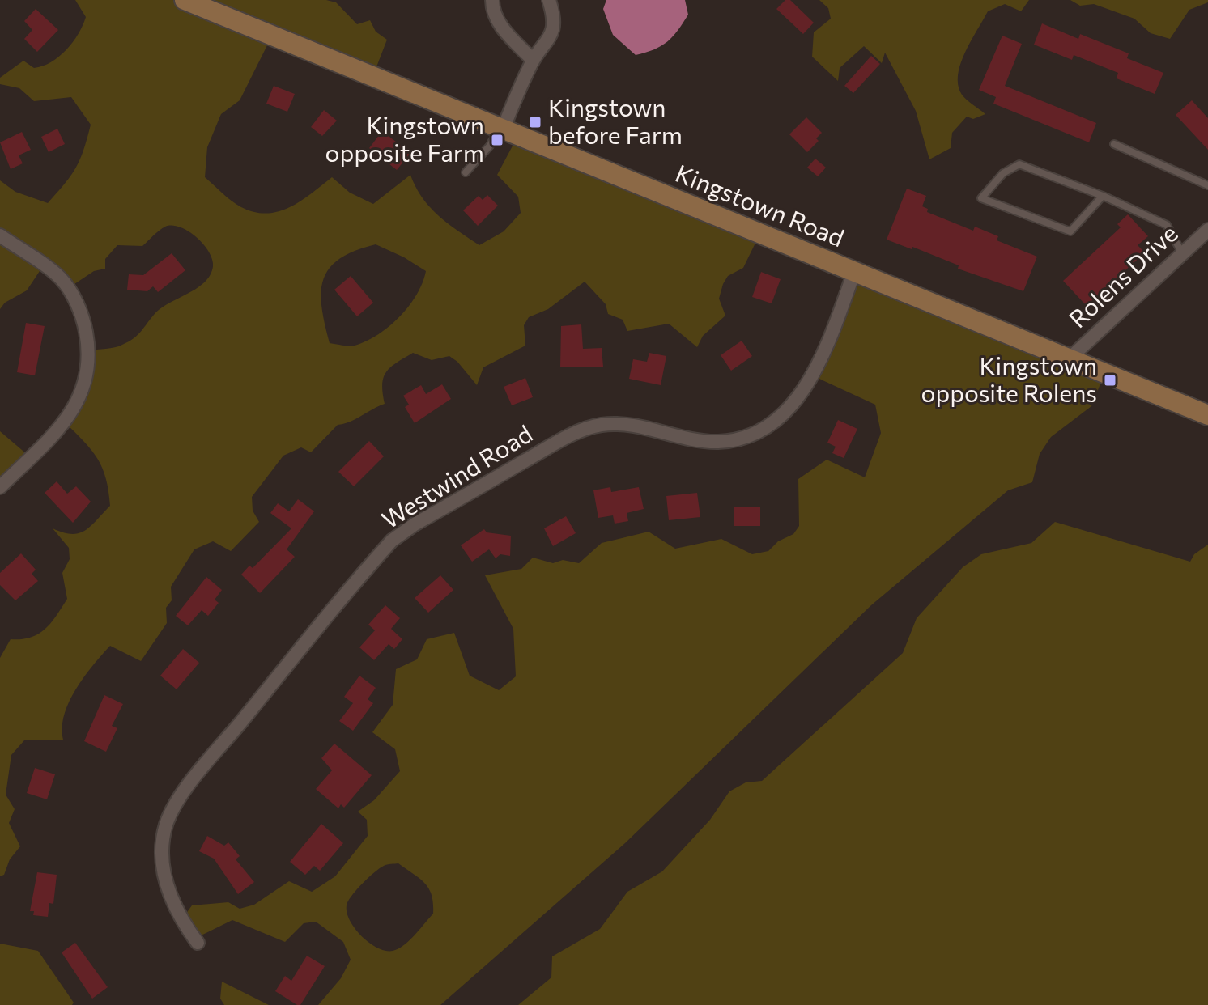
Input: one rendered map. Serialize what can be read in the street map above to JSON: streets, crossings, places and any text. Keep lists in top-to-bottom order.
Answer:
{
  "streets": {
    "main road": ["Kingstown Road"],
    "street": ["Rolens Drive", "Westwind Road"]
  },
  "crossings": [
    ["Kingstown Road", "Rolens Drive"],
    ["Kingstown Road", "Westwind Road"]
  ],
  "places": {
    "transit": ["Kingstown before Farm", "Kingstown opposite Farm", "Kingstown opposite Rolens"]
  }
}
